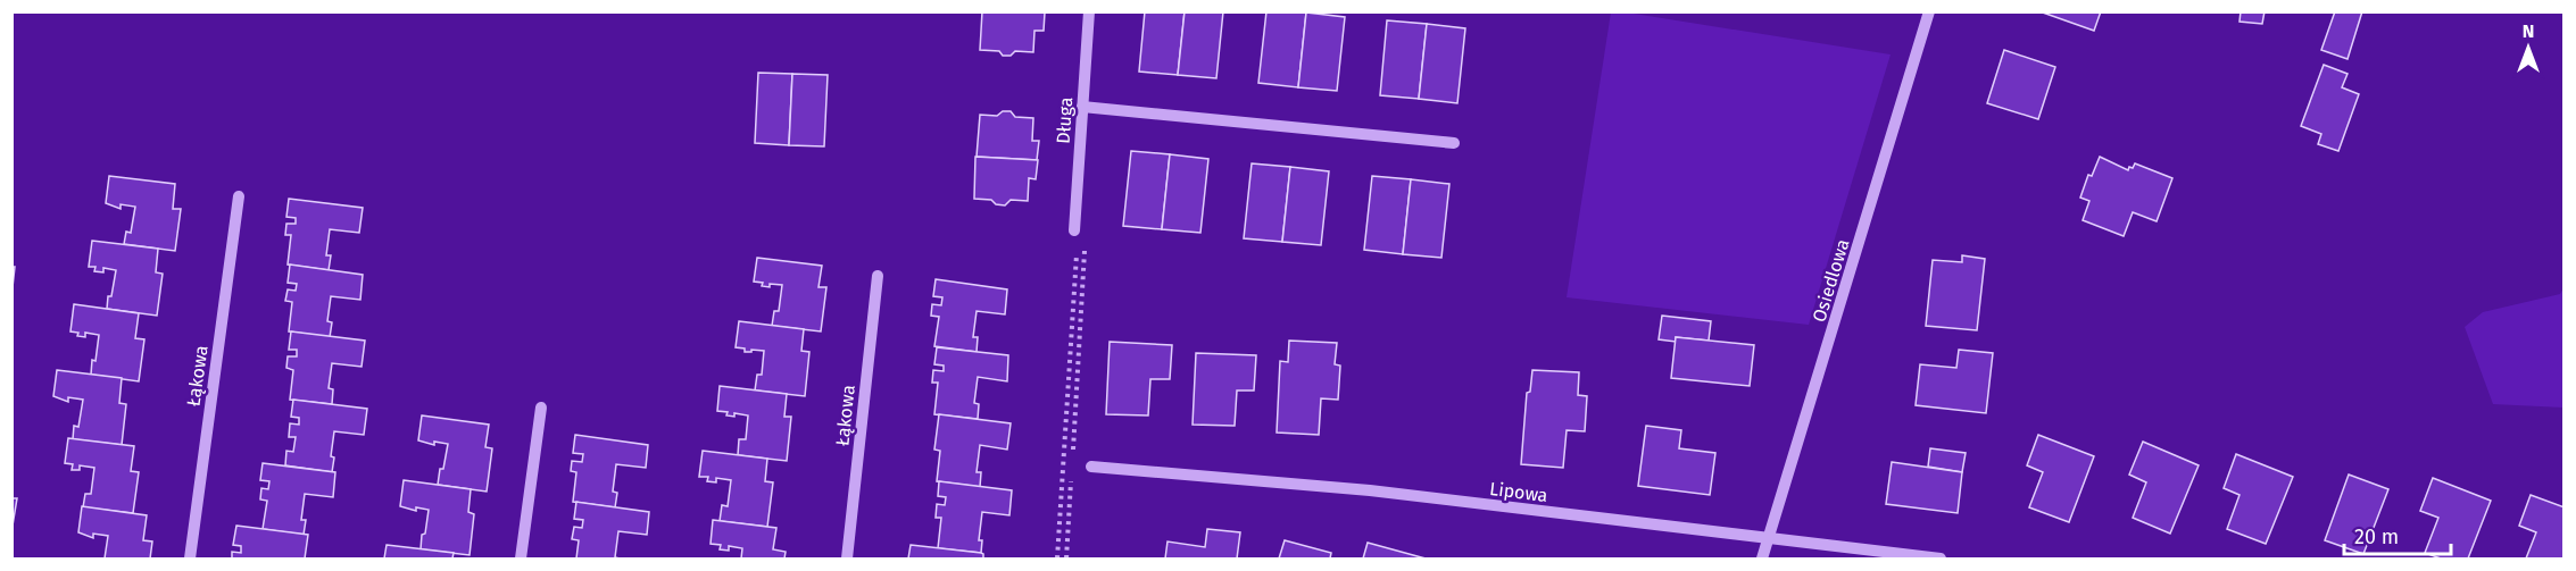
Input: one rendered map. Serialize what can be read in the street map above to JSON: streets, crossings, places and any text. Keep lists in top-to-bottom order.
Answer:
{
  "streets": {
    "street": [
      "Długa",
      "Osiedlowa",
      "Łąkowa",
      "Lipowa"
    ]
  },
  "crossings": [
    ["Osiedlowa", "Lipowa"]
  ],
  "scale_bar": "20 m",
  "north": "top"
}
